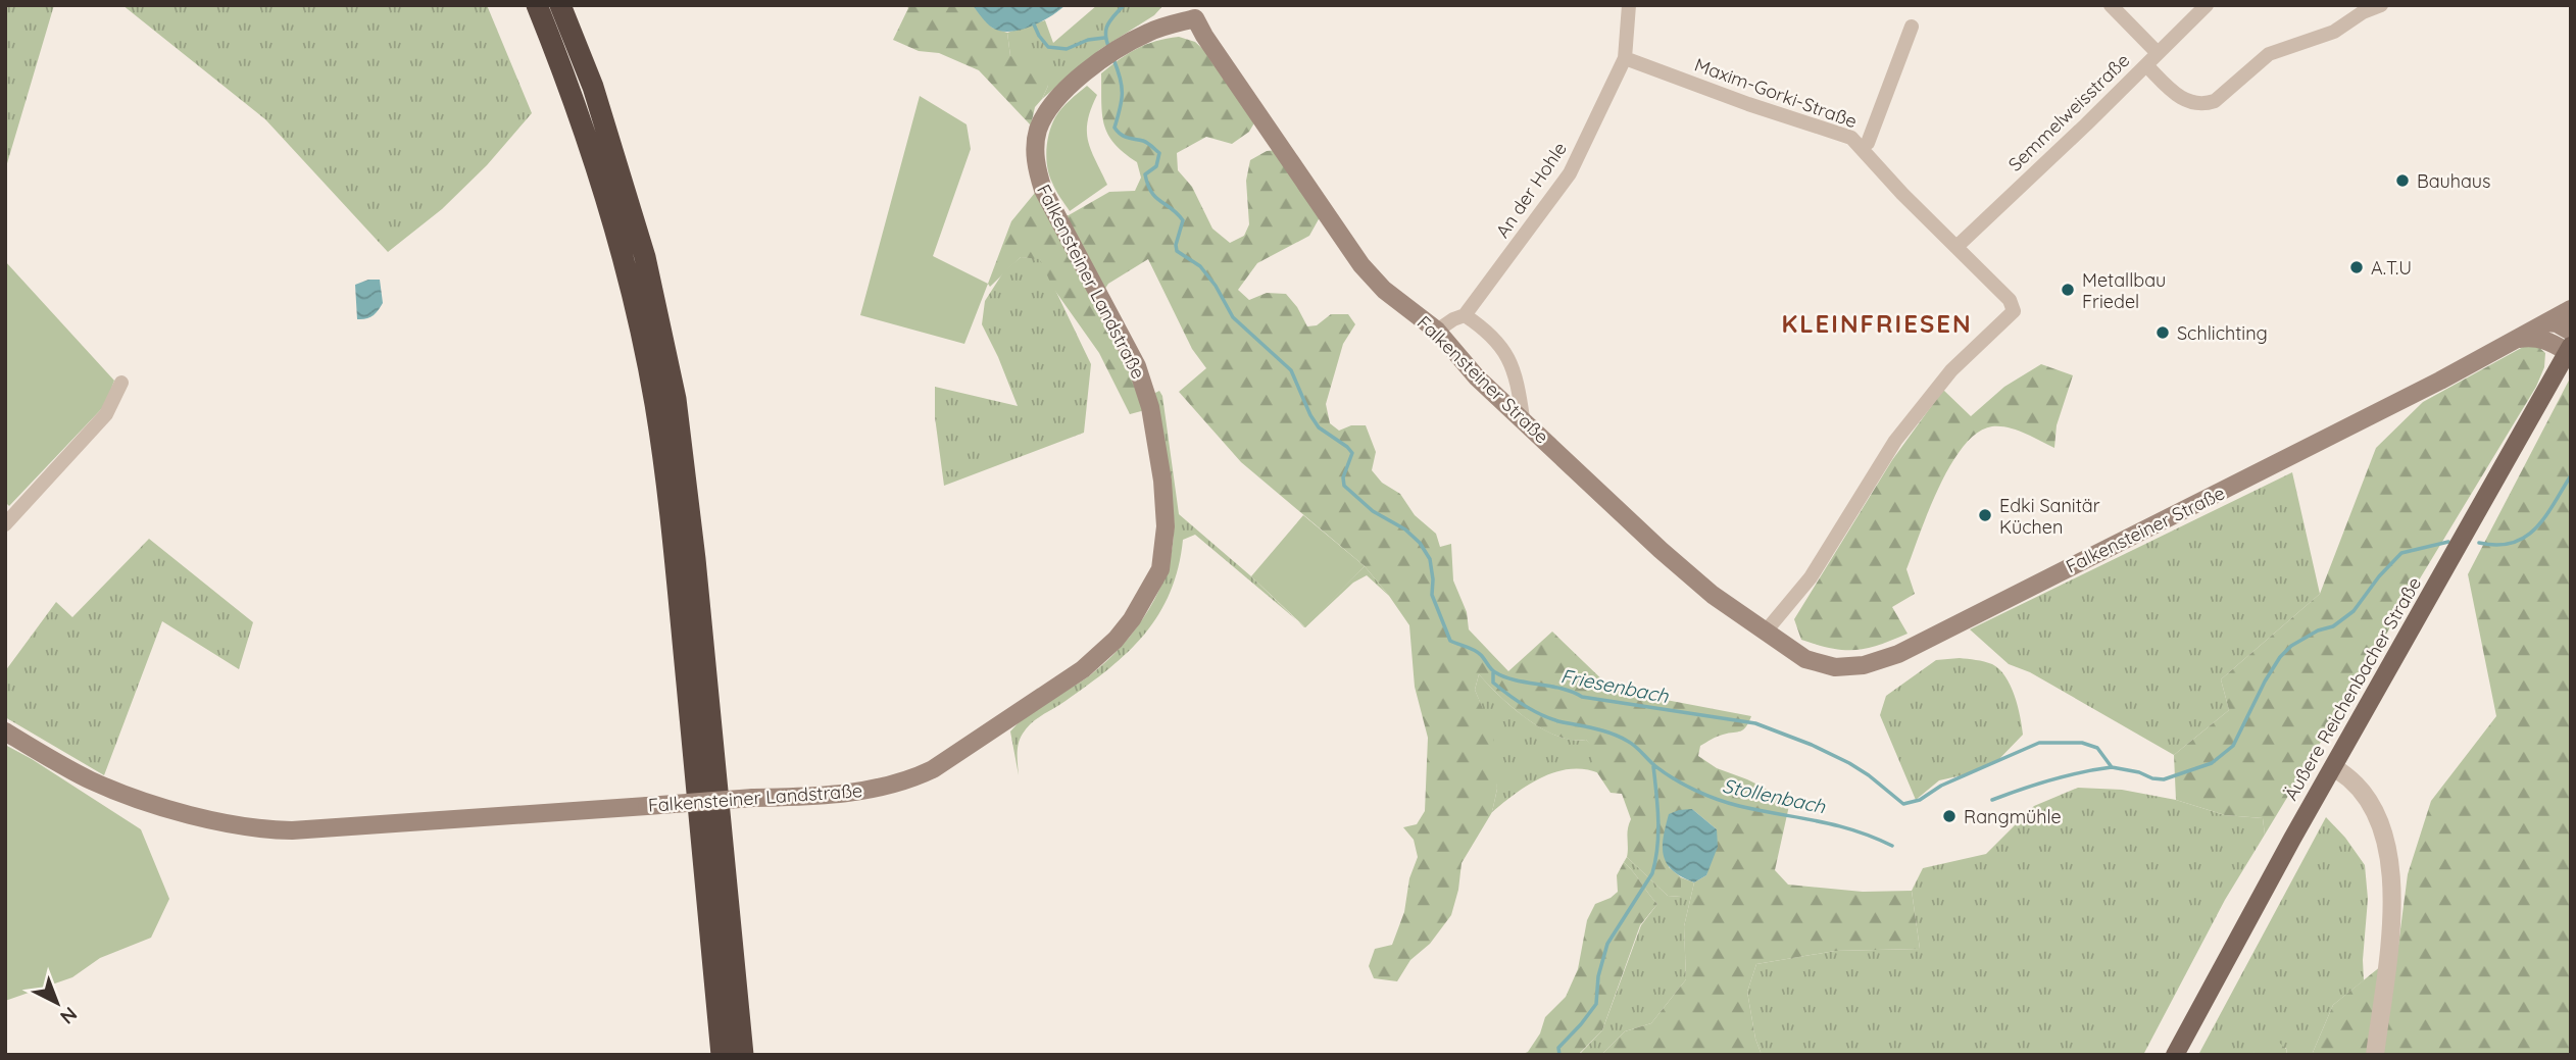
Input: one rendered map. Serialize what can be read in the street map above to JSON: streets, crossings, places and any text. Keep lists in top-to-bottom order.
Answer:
{
  "streets": {
    "main road": ["Falkensteiner Landstraße", "Falkensteiner Straße", "Äußere Reichenbacher Straße"],
    "street": ["Maxim-Gorki-Straße", "Semmelweisstraße", "An der Hohle"]
  },
  "crossings": [
    ["Maxim-Gorki-Straße", "Semmelweisstraße"],
    ["Maxim-Gorki-Straße", "An der Hohle"],
    ["Maxim-Gorki-Straße", "Falkensteiner Straße"],
    ["An der Hohle", "Falkensteiner Straße"],
    ["Falkensteiner Landstraße", "Falkensteiner Straße"]
  ],
  "districts": ["KLEINFRIESEN"],
  "water": ["Friesenbach", "Stollenbach"],
  "places": [
    "Bauhaus",
    "A.T.U",
    "Metallbau Friedel",
    "Schlichting",
    "Edki Sanitär Küchen",
    "Rangmühle"
  ],
  "north": "bottom right"
}
